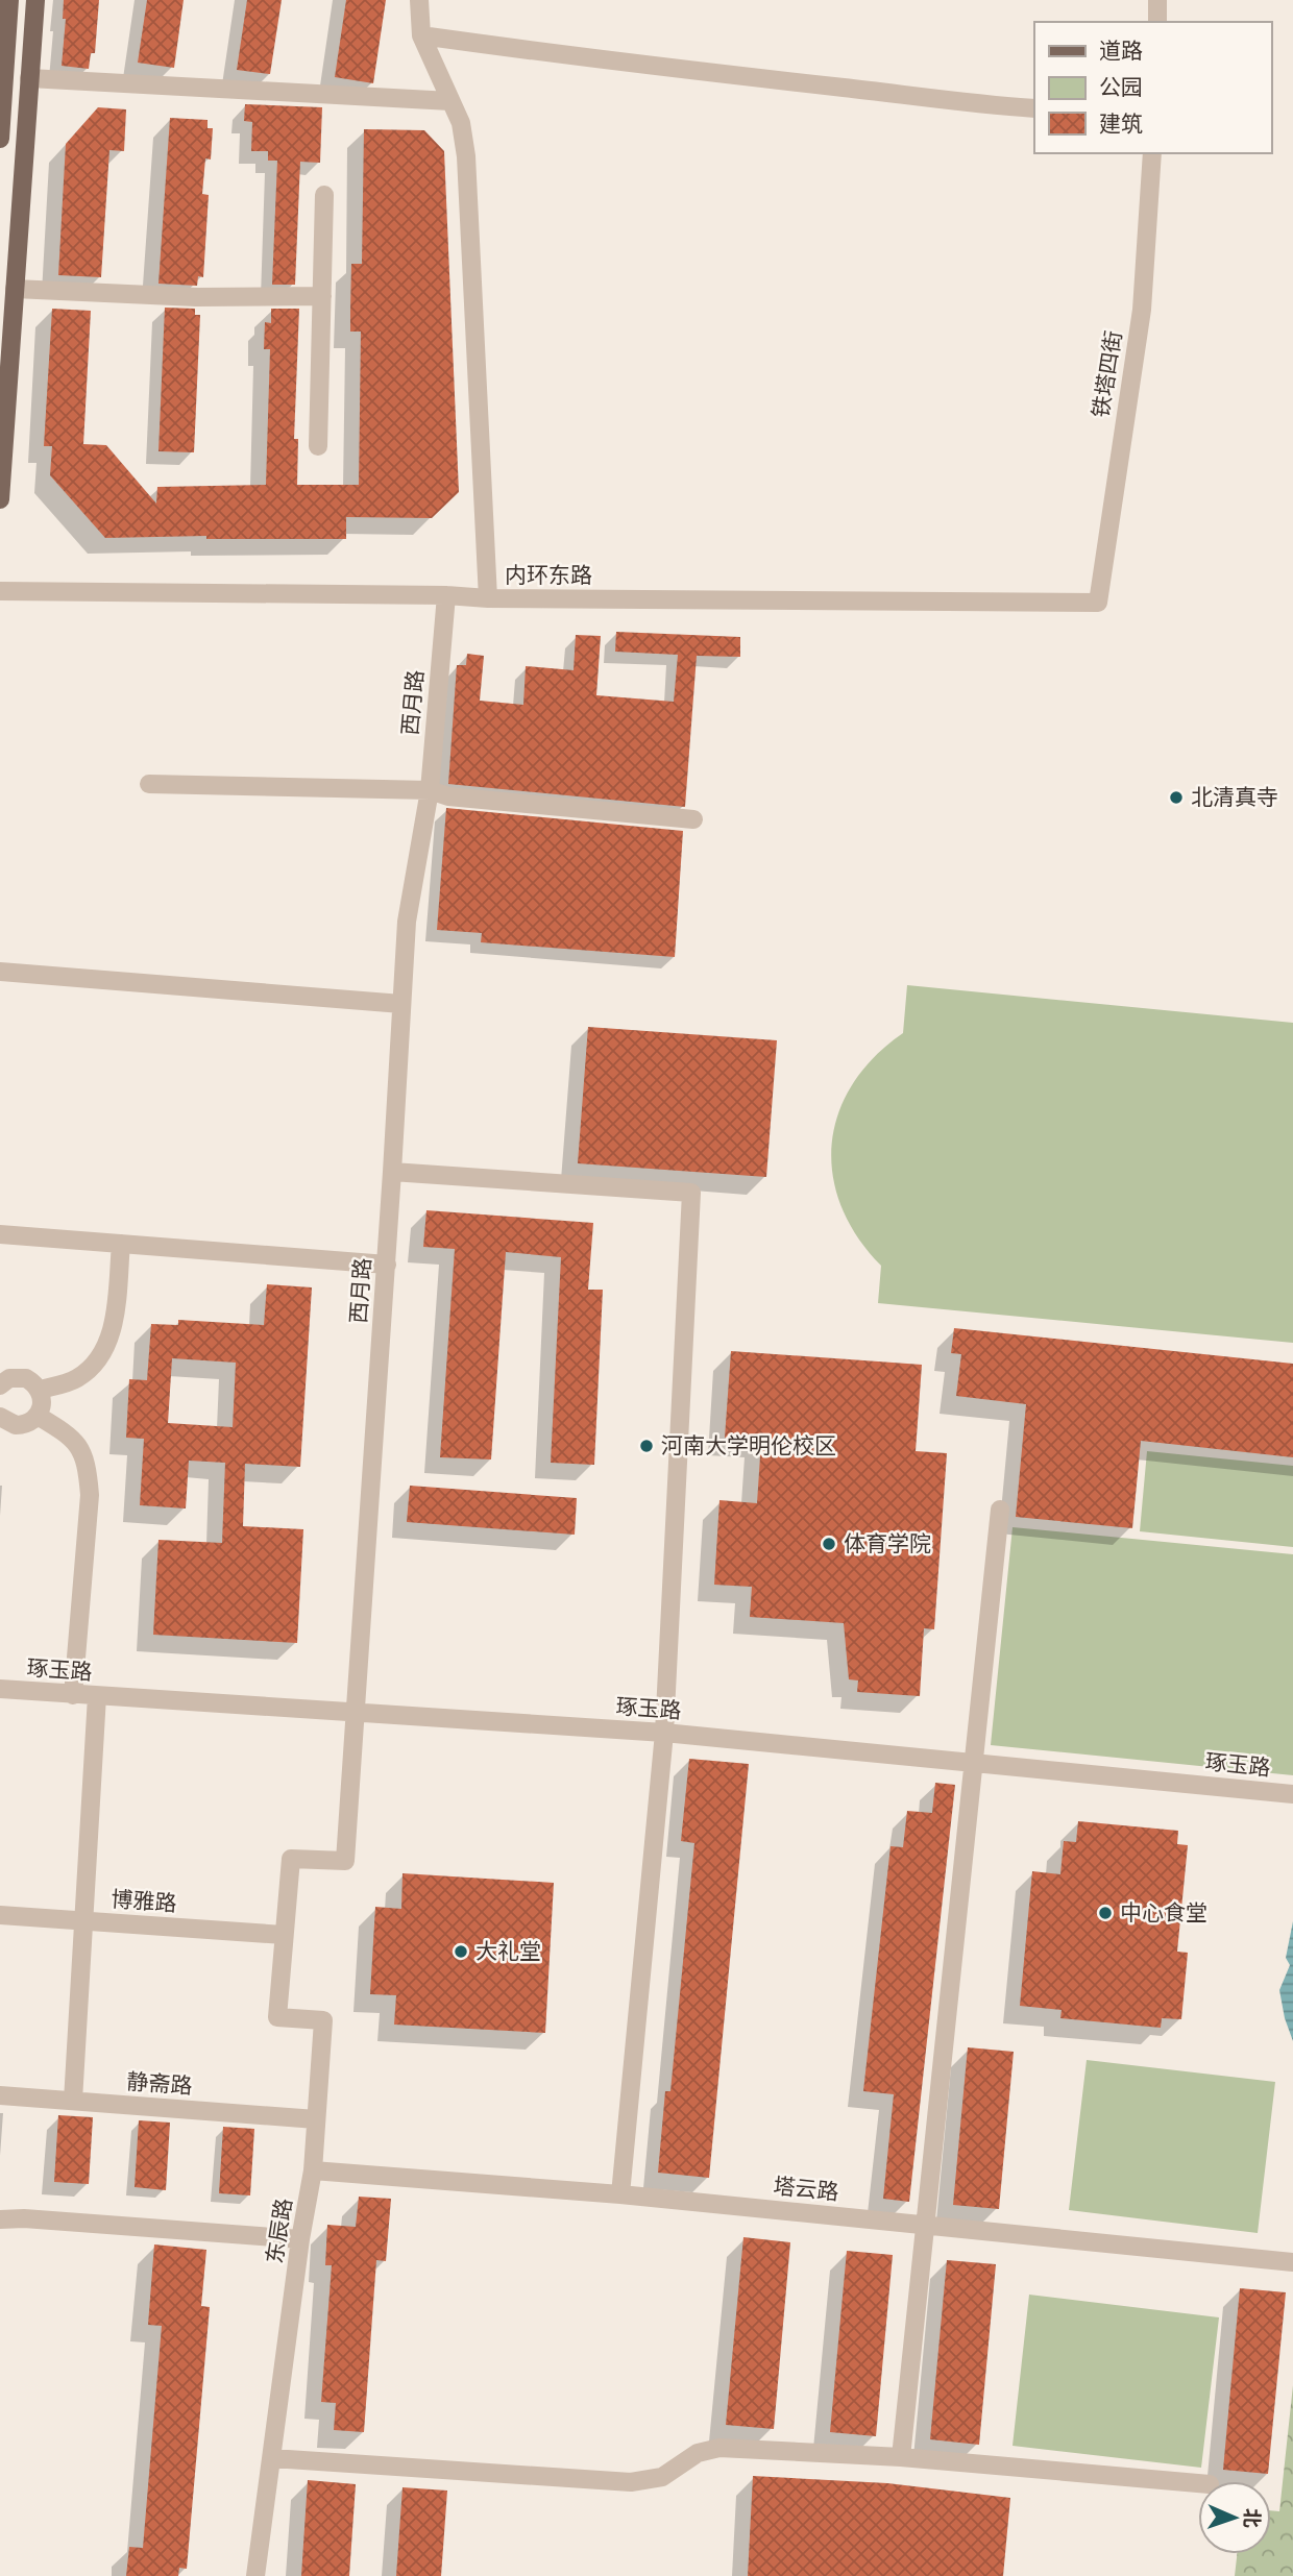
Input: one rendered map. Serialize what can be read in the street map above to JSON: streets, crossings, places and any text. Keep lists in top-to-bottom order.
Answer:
{
  "streets": {
    "street": [
      "铁塔四街",
      "内环东路",
      "西月路",
      "琢玉路",
      "博雅路",
      "静斋路",
      "塔云路",
      "东辰路"
    ]
  },
  "crossings": [
    ["铁塔四街", "内环东路"],
    ["内环东路", "西月路"],
    ["西月路", "琢玉路"],
    ["西月路", "博雅路"],
    ["西月路", "东辰路"],
    ["博雅路", "东辰路"],
    ["静斋路", "东辰路"],
    ["塔云路", "东辰路"]
  ],
  "places": [
    "北清真寺",
    "河南大学明伦校区",
    "体育学院",
    "中心食堂",
    "大礼堂"
  ],
  "legend": ["道路", "公园", "建筑"],
  "north": "right"
}
